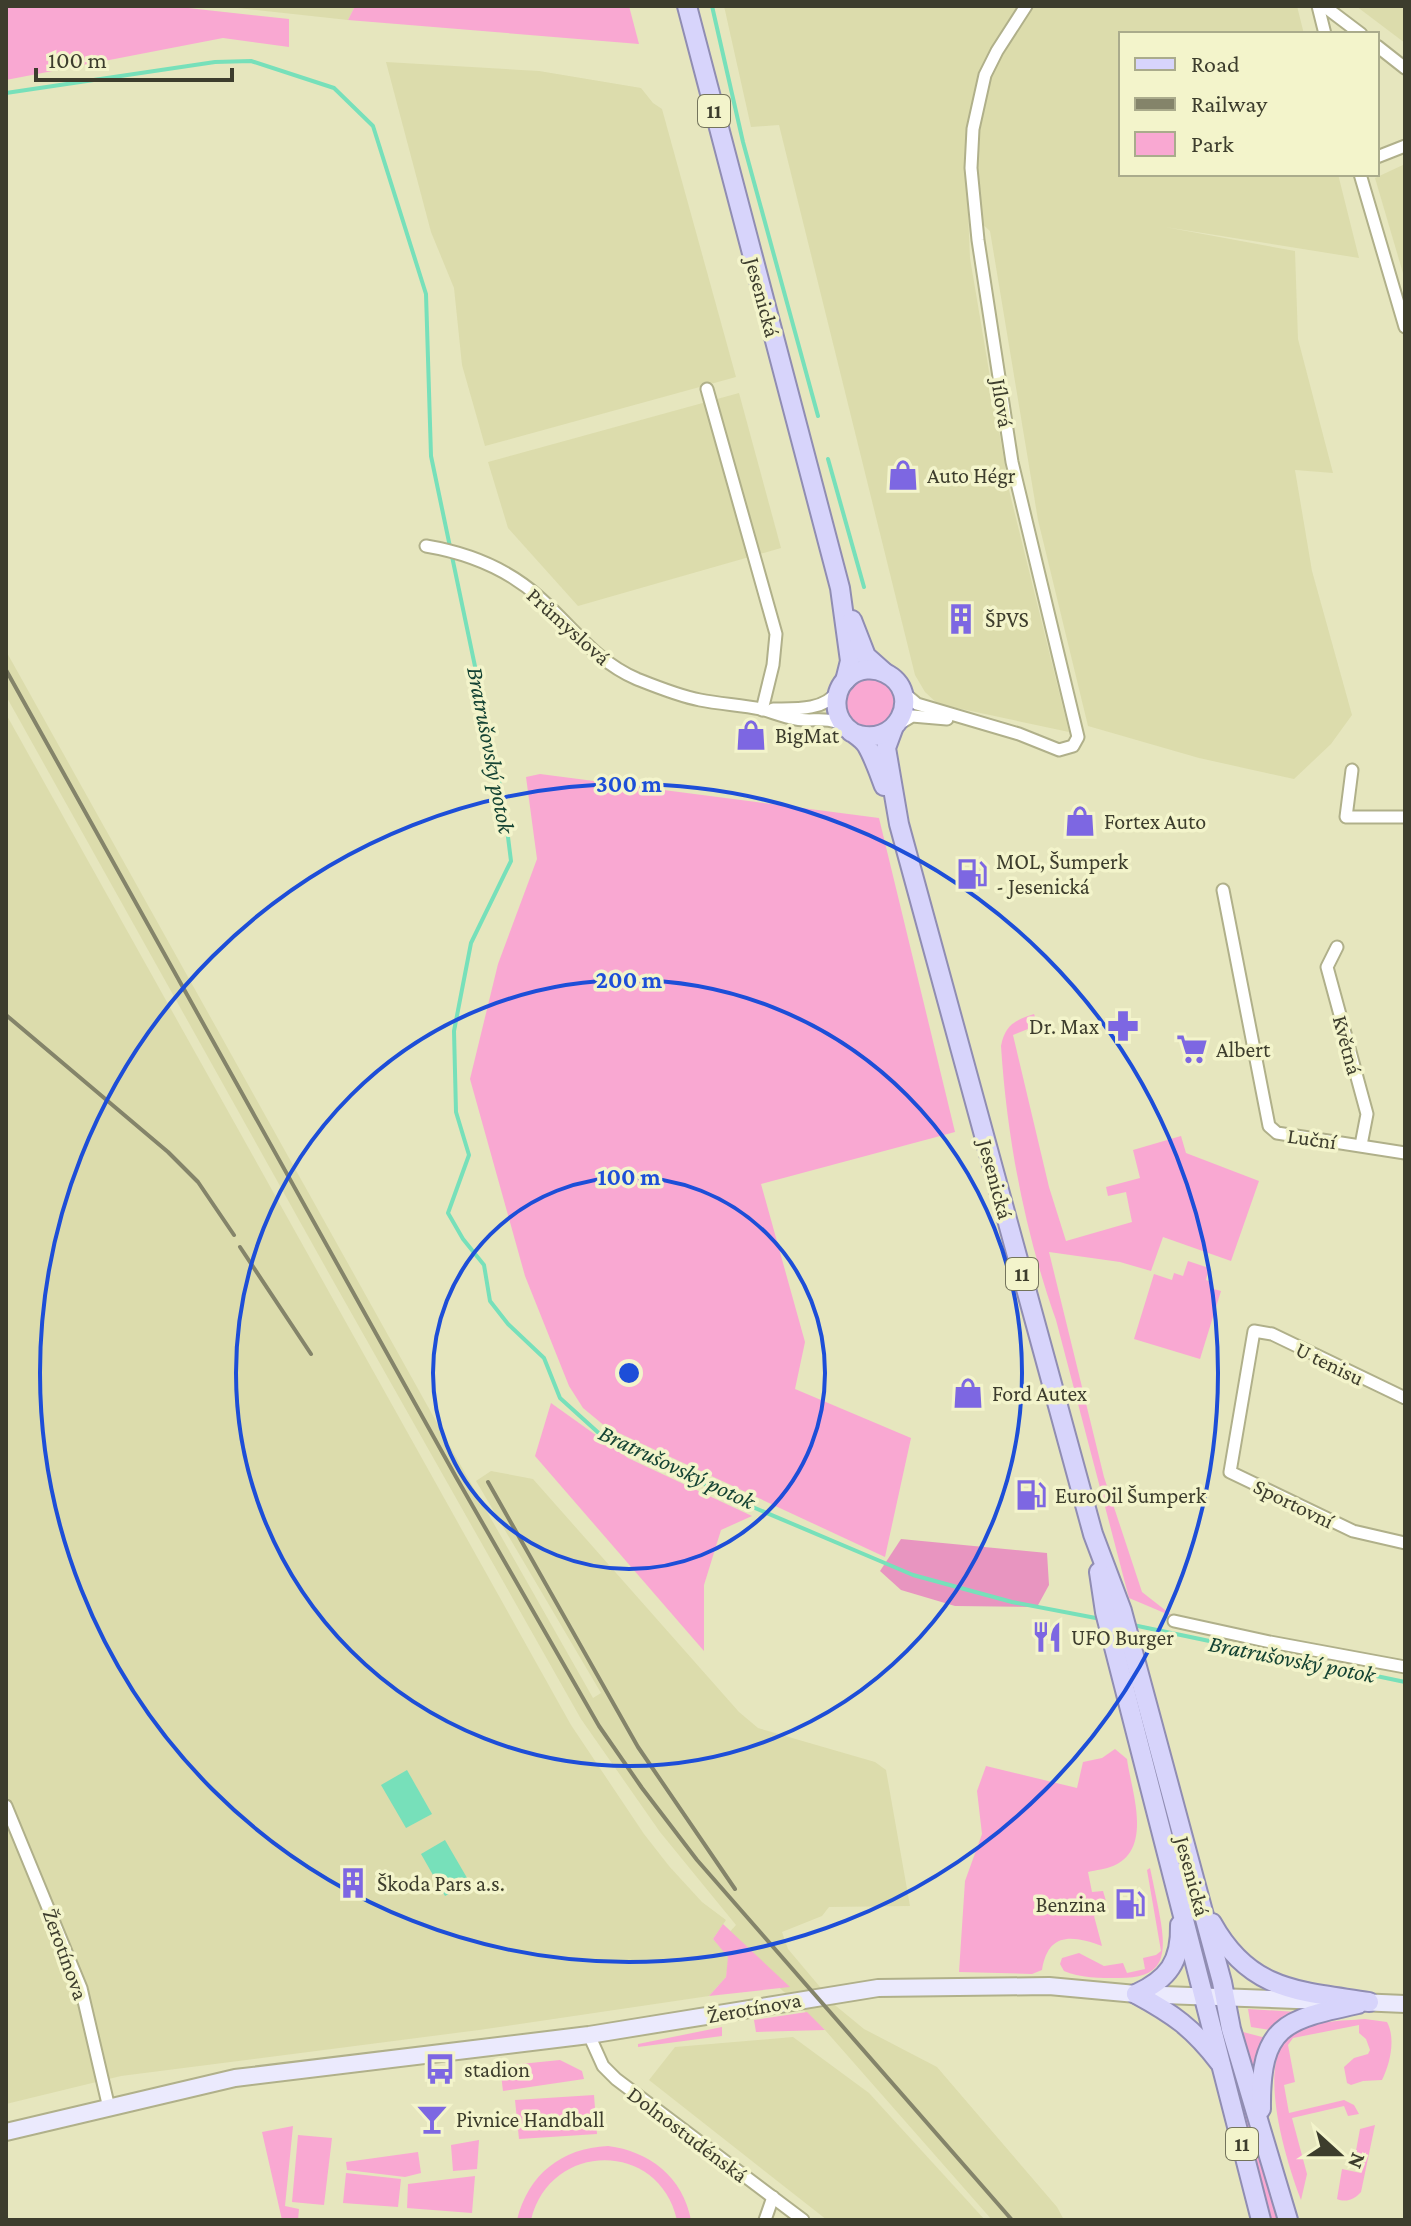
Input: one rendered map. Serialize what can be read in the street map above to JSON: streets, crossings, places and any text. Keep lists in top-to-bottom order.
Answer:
{
  "streets": {
    "main road": ["11", "Jesenická"],
    "street": [
      "Jílová",
      "Průmyslová",
      "Květná",
      "Luční",
      "U tenisu",
      "Sportovní",
      "Žerotínova",
      "Dolnostudénská"
    ]
  },
  "crossings": [
    ["Jesenická", "Jílová"],
    ["Jesenická", "Průmyslová"],
    ["Jesenická", "Žerotínova"],
    ["Jílová", "Průmyslová"],
    ["Květná", "Luční"],
    ["U tenisu", "Sportovní"],
    ["Žerotínova", "Dolnostudénská"]
  ],
  "water": ["Bratrušovský potok"],
  "places": {
    "shop": [
      "Auto Hégr",
      "BigMat",
      "Fortex Auto",
      "Ford Autex"
    ],
    "building": ["ŠPVS", "Škoda Pars a.s."],
    "fuel station": ["MOL, Šumperk - Jesenická", "EuroOil Šumperk", "Benzina"],
    "pharmacy": ["Dr. Max"],
    "supermarket": ["Albert"],
    "restaurant": ["UFO Burger"],
    "bus stop": ["stadion"],
    "bar": ["Pivnice Handball"]
  },
  "legend": ["Road", "Railway", "Park"],
  "scale_bar": "100 m",
  "north": "right",
  "rings": ["300 m", "200 m", "100 m"]
}
